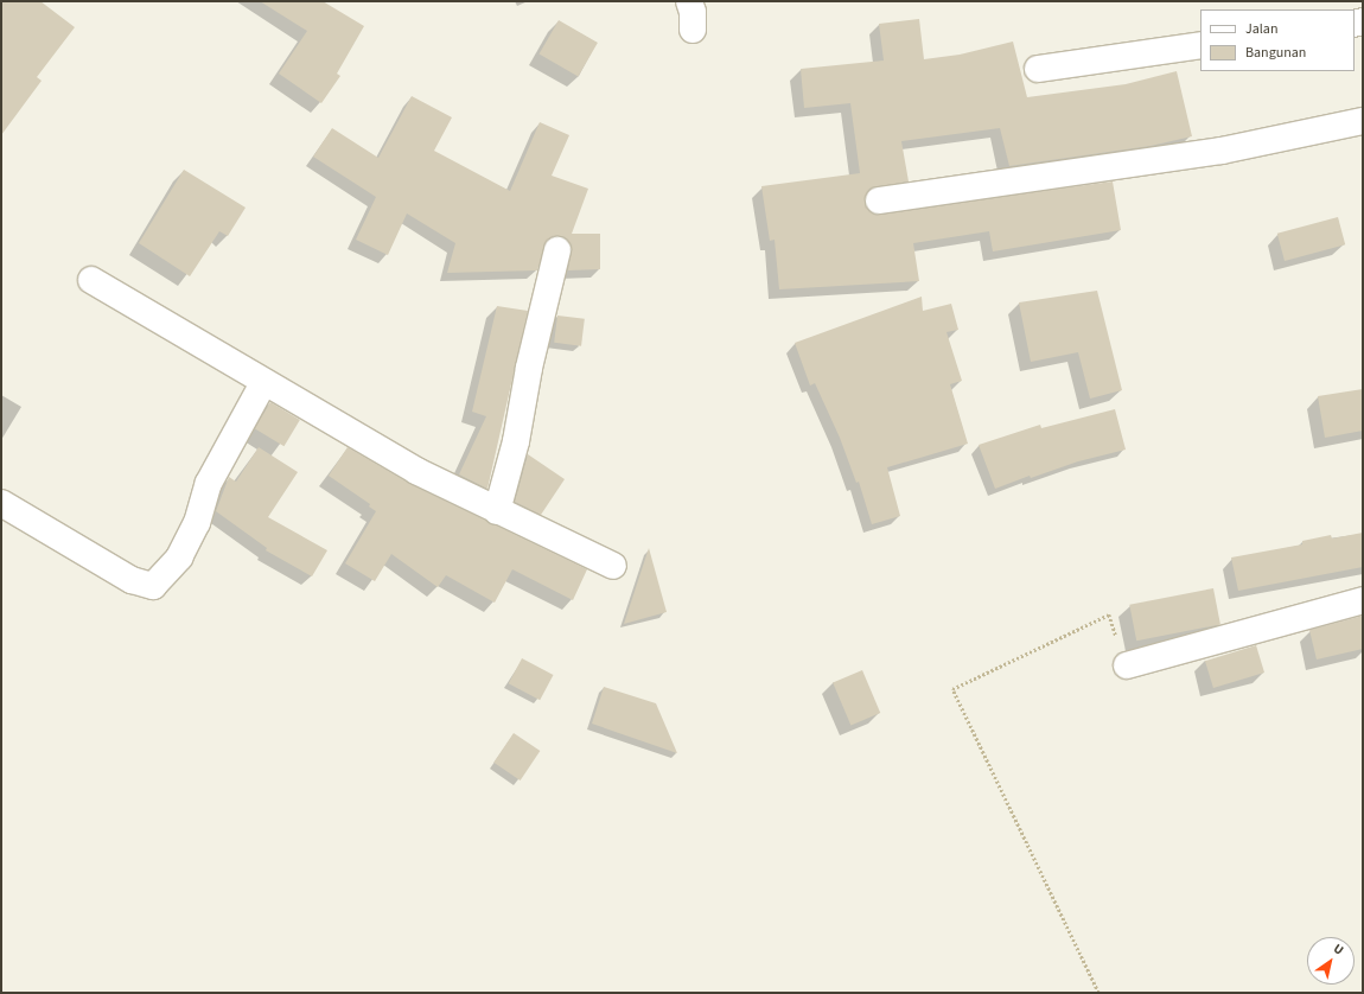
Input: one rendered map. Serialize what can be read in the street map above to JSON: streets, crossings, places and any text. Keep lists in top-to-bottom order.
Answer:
{
  "legend": ["Jalan", "Bangunan"],
  "north": "top right"
}
